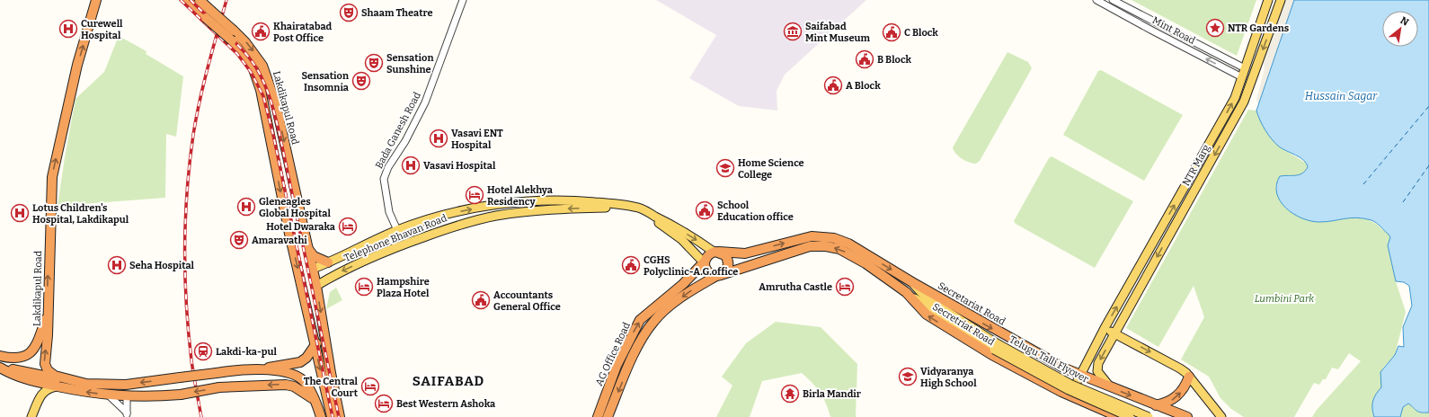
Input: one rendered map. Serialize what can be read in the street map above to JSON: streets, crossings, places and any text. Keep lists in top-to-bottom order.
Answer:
{
  "streets": {
    "highway": [
      "Lakdikapul Road",
      "Secretariat Road",
      "Secretriat Road",
      "AG Office Road"
    ],
    "main road": ["NTR Marg", "Telephone Bhavan Road", "Telugu Talli Flyover"],
    "street": ["Mint Road", "Bada Ganesh Road"]
  },
  "crossings": [
    ["Mint Road", "NTR Marg"],
    ["Lakdikapul Road", "Telephone Bhavan Road"],
    ["Bada Ganesh Road", "Telephone Bhavan Road"],
    ["NTR Marg", "Secretariat Road"],
    ["NTR Marg", "Secretriat Road"],
    ["Telephone Bhavan Road", "Secretriat Road"],
    ["Telephone Bhavan Road", "AG Office Road"],
    ["Secretariat Road", "Telugu Talli Flyover"],
    ["Secretriat Road", "AG Office Road"],
    ["Secretriat Road", "Telugu Talli Flyover"]
  ],
  "one_way": ["Secretariat Road", "Secretriat Road"],
  "districts": ["SAIFABAD"],
  "water": ["Hussain Sagar"],
  "parks": ["Lumbini Park"],
  "places": {
    "theatre": [
      "Shaam Theatre",
      "Sensation Sunshine",
      "Sensation Insomnia",
      "Amaravathi"
    ],
    "place": ["NTR Gardens"],
    "hospital": [
      "Curewell Hospital",
      "Vasavi ENT Hospital",
      "Vasavi Hospital",
      "Gleneagles Global Hospital",
      "Lotus Children's Hospital, Lakdikapul",
      "Seha Hospital"
    ],
    "public building": [
      "Khairatabad Post Office",
      "C Block",
      "B Block",
      "A Block",
      "School Education office",
      "CGHS Polyclinic-A.G.office",
      "Accountants General Office"
    ],
    "museum": ["Saifabad Mint Museum"],
    "school or university": ["Home Science College", "Vidyaranya High School"],
    "hotel": [
      "Hotel Alekhya Residency",
      "Hotel Dwaraka",
      "Hampshire Plaza Hotel",
      "Amrutha Castle",
      "The Central Court",
      "Best Western Ashoka"
    ],
    "station": ["Lakdi-ka-pul"],
    "temple": ["Birla Mandir"]
  },
  "north": "top right"
}
